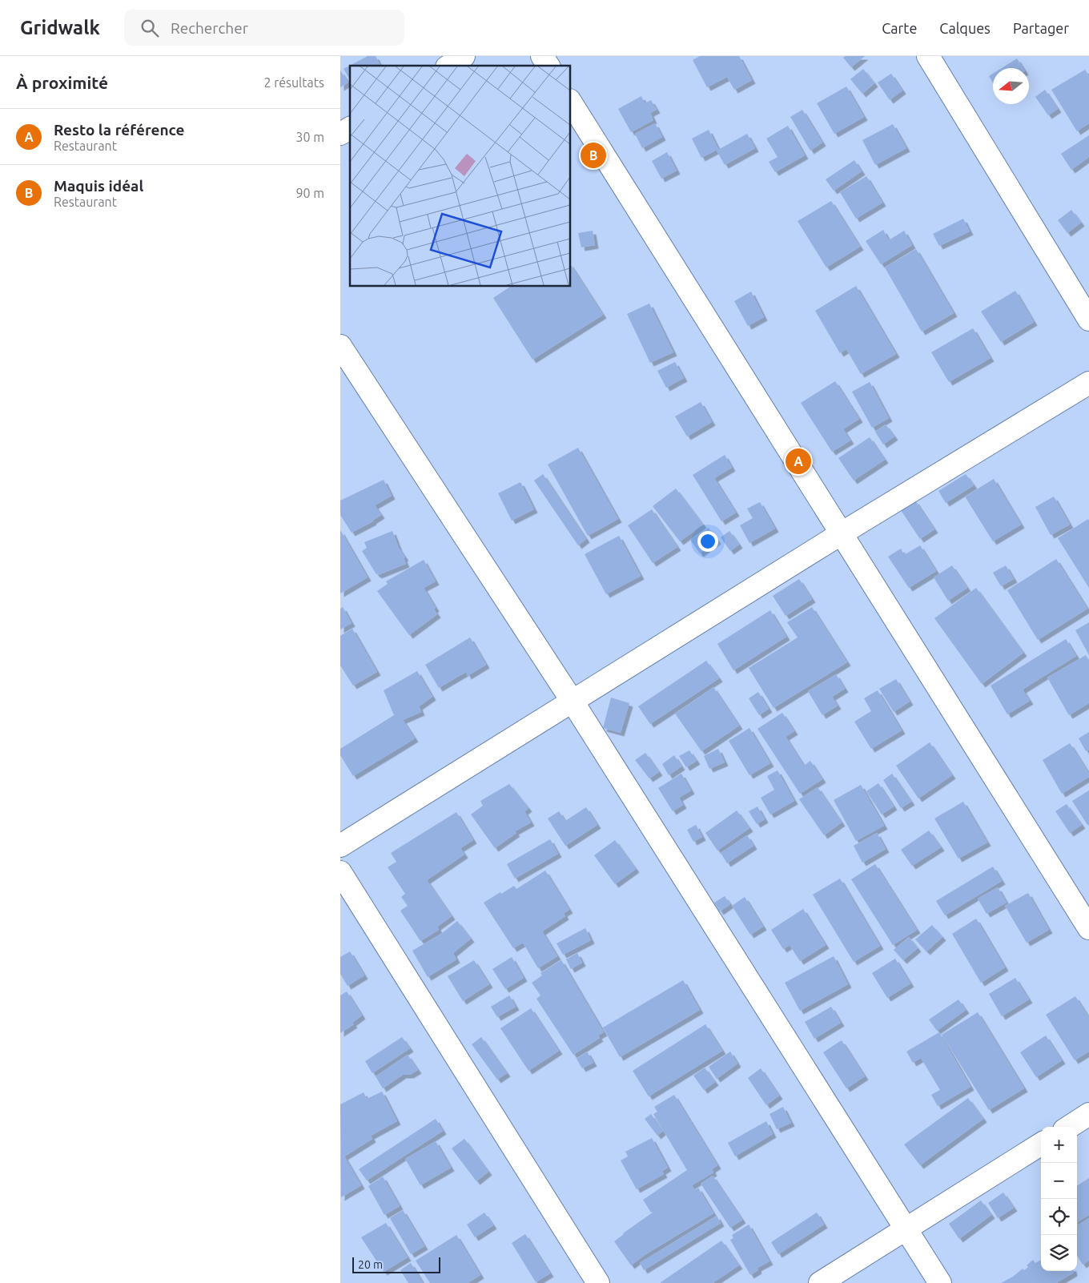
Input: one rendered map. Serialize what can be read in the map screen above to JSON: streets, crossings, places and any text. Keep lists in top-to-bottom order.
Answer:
{
  "scale_bar": "20 m",
  "north": "left",
  "page": {
    "header": "Gridwalk",
    "search": "Rechercher",
    "nav": ["Carte", "Calques", "Partager"],
    "heading": ["À proximité", "2 résultats"],
    "list": [
      {
        "mark": "A",
        "name": "Resto la référence",
        "note": "Restaurant",
        "value": "30 m"
      },
      {
        "mark": "B",
        "name": "Maquis idéal",
        "note": "Restaurant",
        "value": "90 m"
      }
    ],
    "pins": ["B", "A"],
    "map_buttons": ["+", "−"],
    "scale": "20 m"
  }
}
